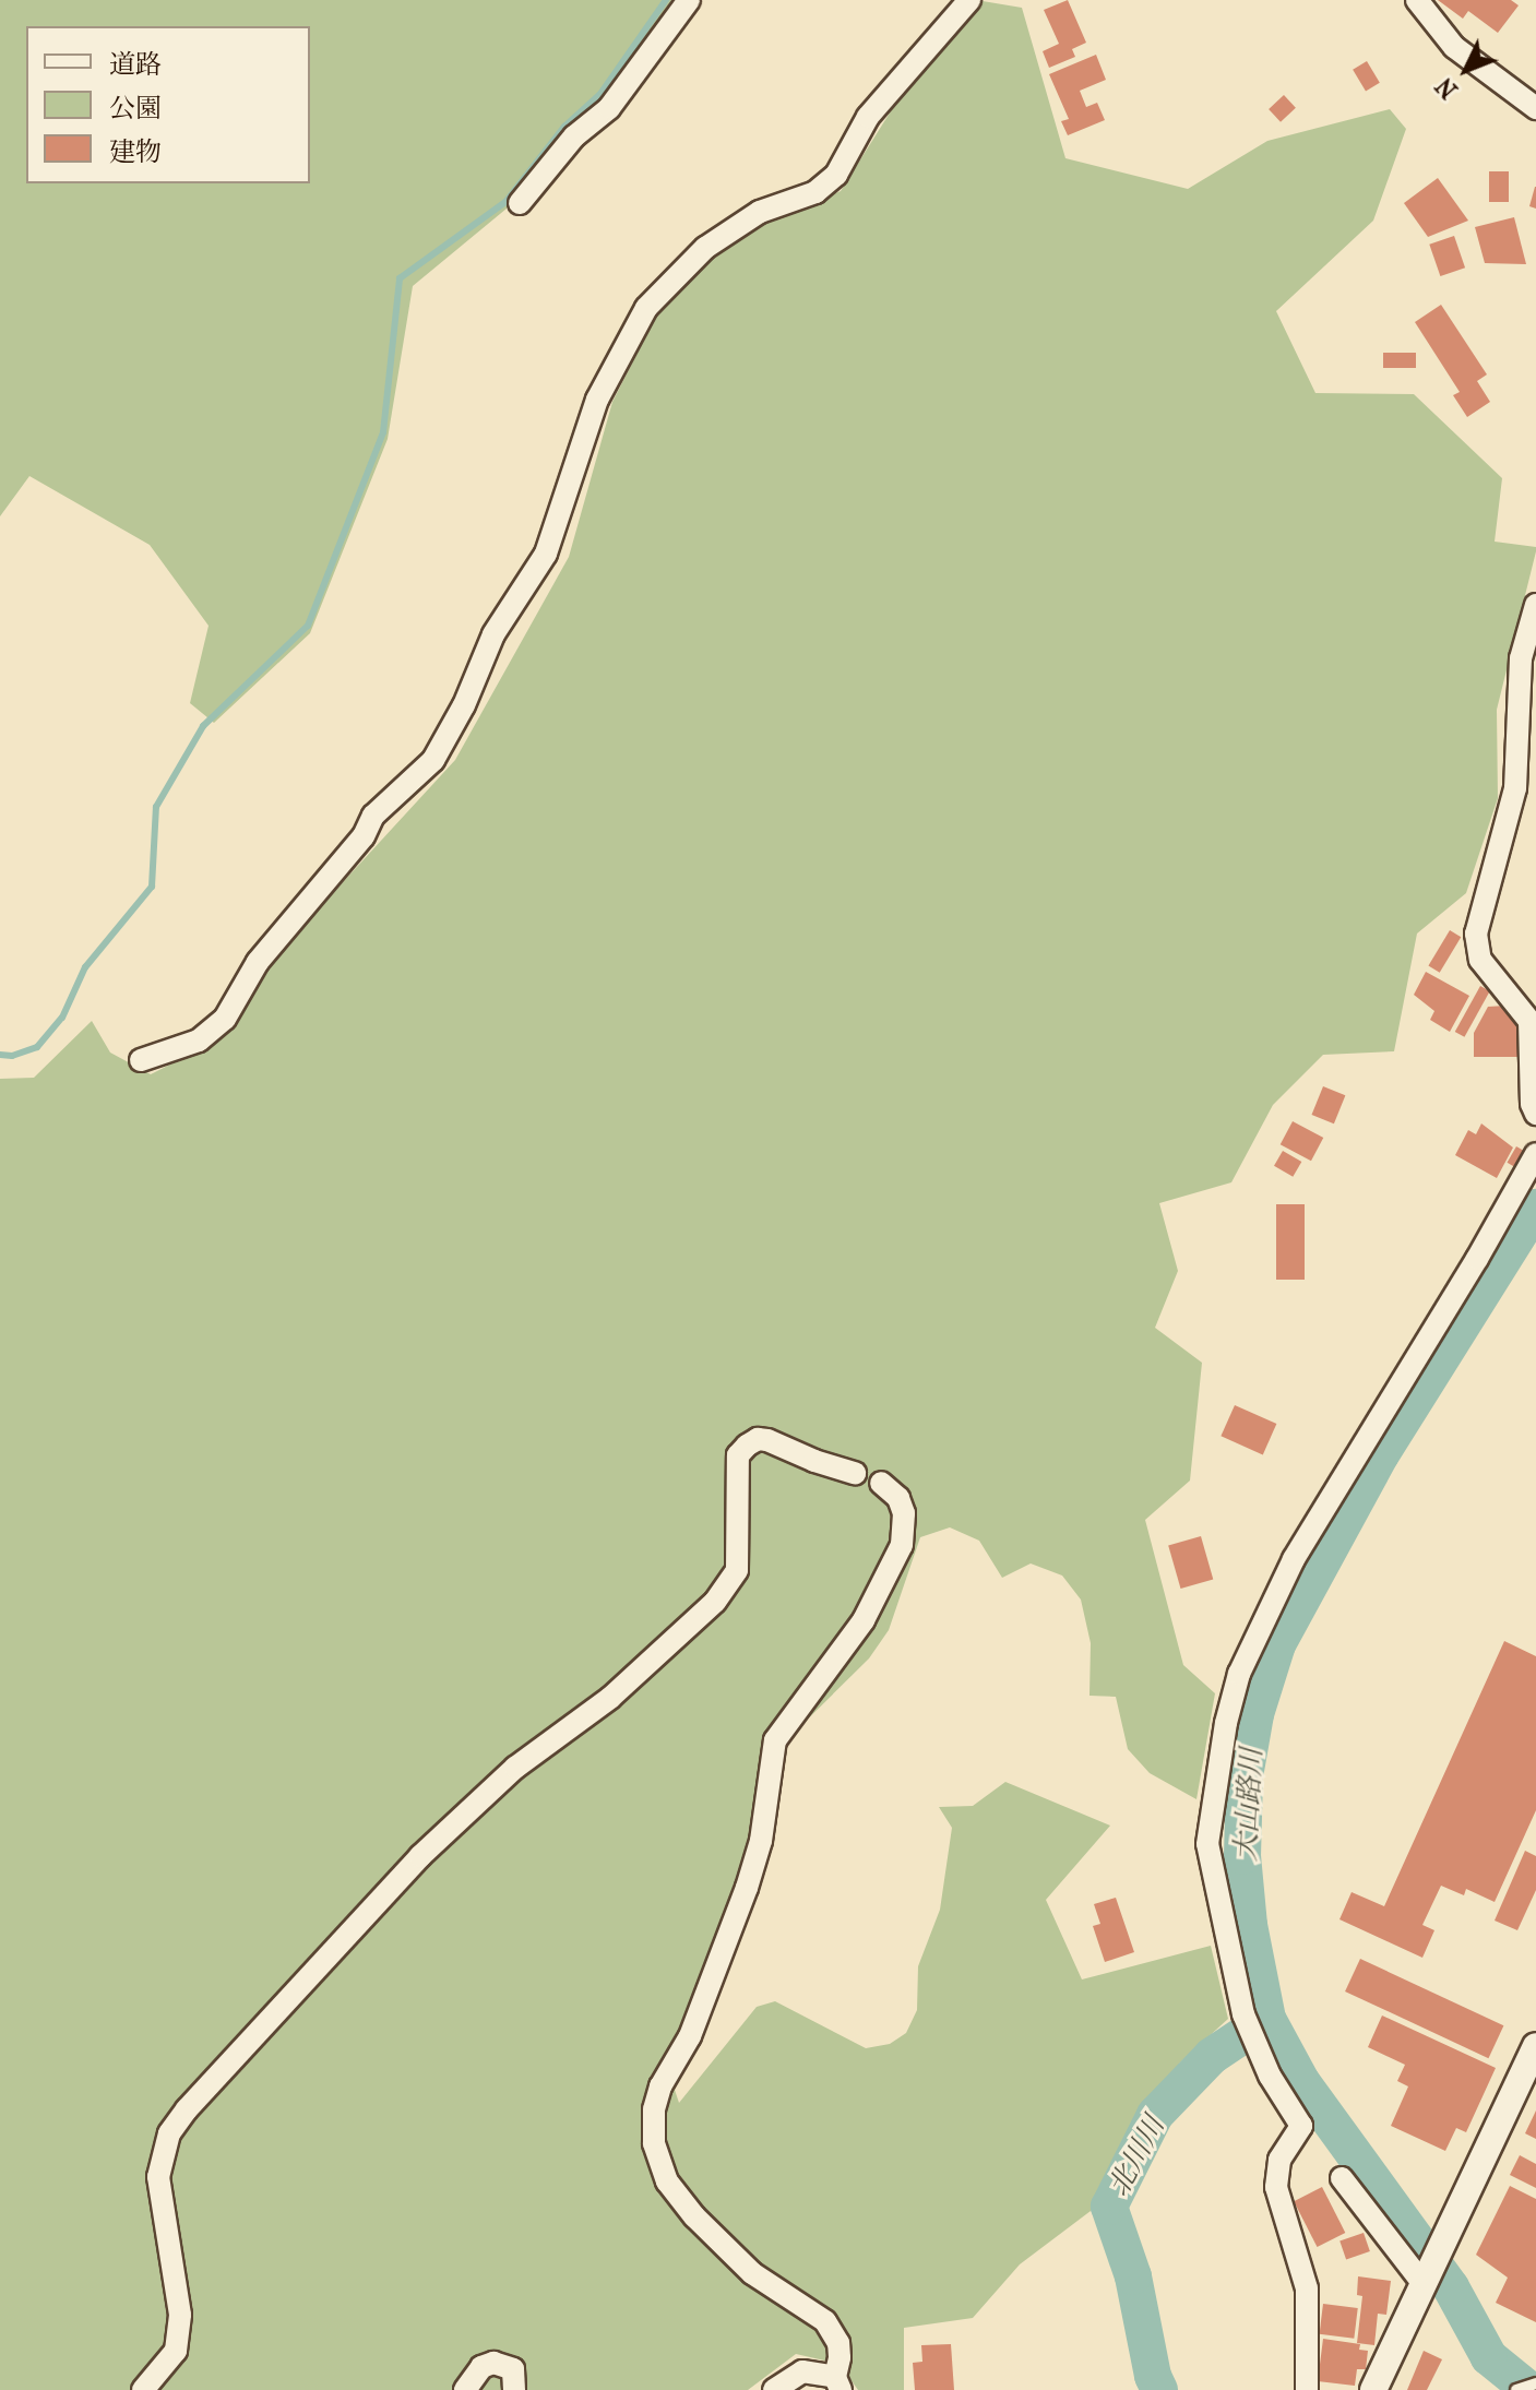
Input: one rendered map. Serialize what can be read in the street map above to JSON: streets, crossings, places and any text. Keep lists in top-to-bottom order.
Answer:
{
  "water": ["大山路川", "北川川"],
  "legend": ["道路", "公園", "建物"],
  "north": "bottom left"
}
